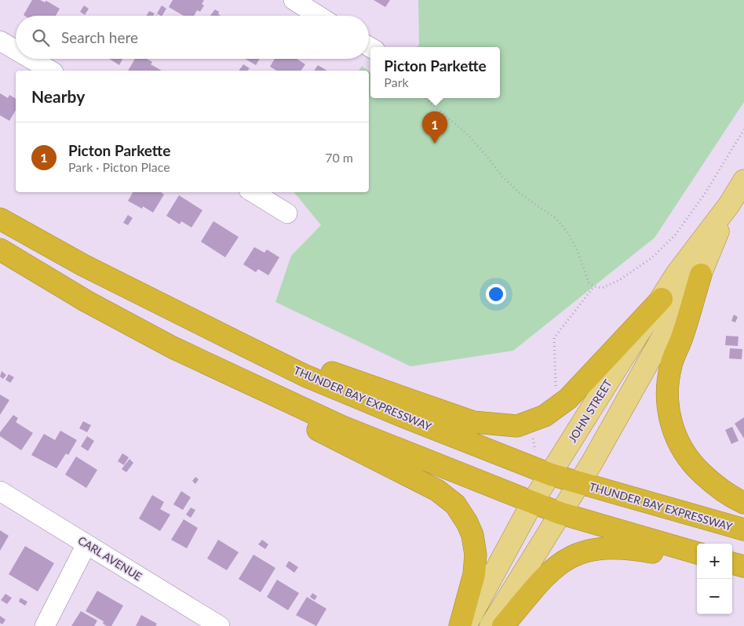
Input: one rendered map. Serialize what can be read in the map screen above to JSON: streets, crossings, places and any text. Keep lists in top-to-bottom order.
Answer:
{
  "streets": {
    "highway": ["THUNDER BAY EXPRESSWAY"],
    "main road": ["JOHN STREET"],
    "street": ["CARL AVENUE"]
  },
  "crossings": [
    ["THUNDER BAY EXPRESSWAY", "JOHN STREET"]
  ],
  "page": {
    "search": "Search here",
    "popup": ["Picton Parkette", "Park"],
    "heading": "Nearby",
    "pins": "1",
    "list": [
      {
        "mark": "1",
        "name": "Picton Parkette",
        "note": "Park · Picton Place",
        "value": "70 m"
      }
    ],
    "map_buttons": ["+", "−"]
  }
}
